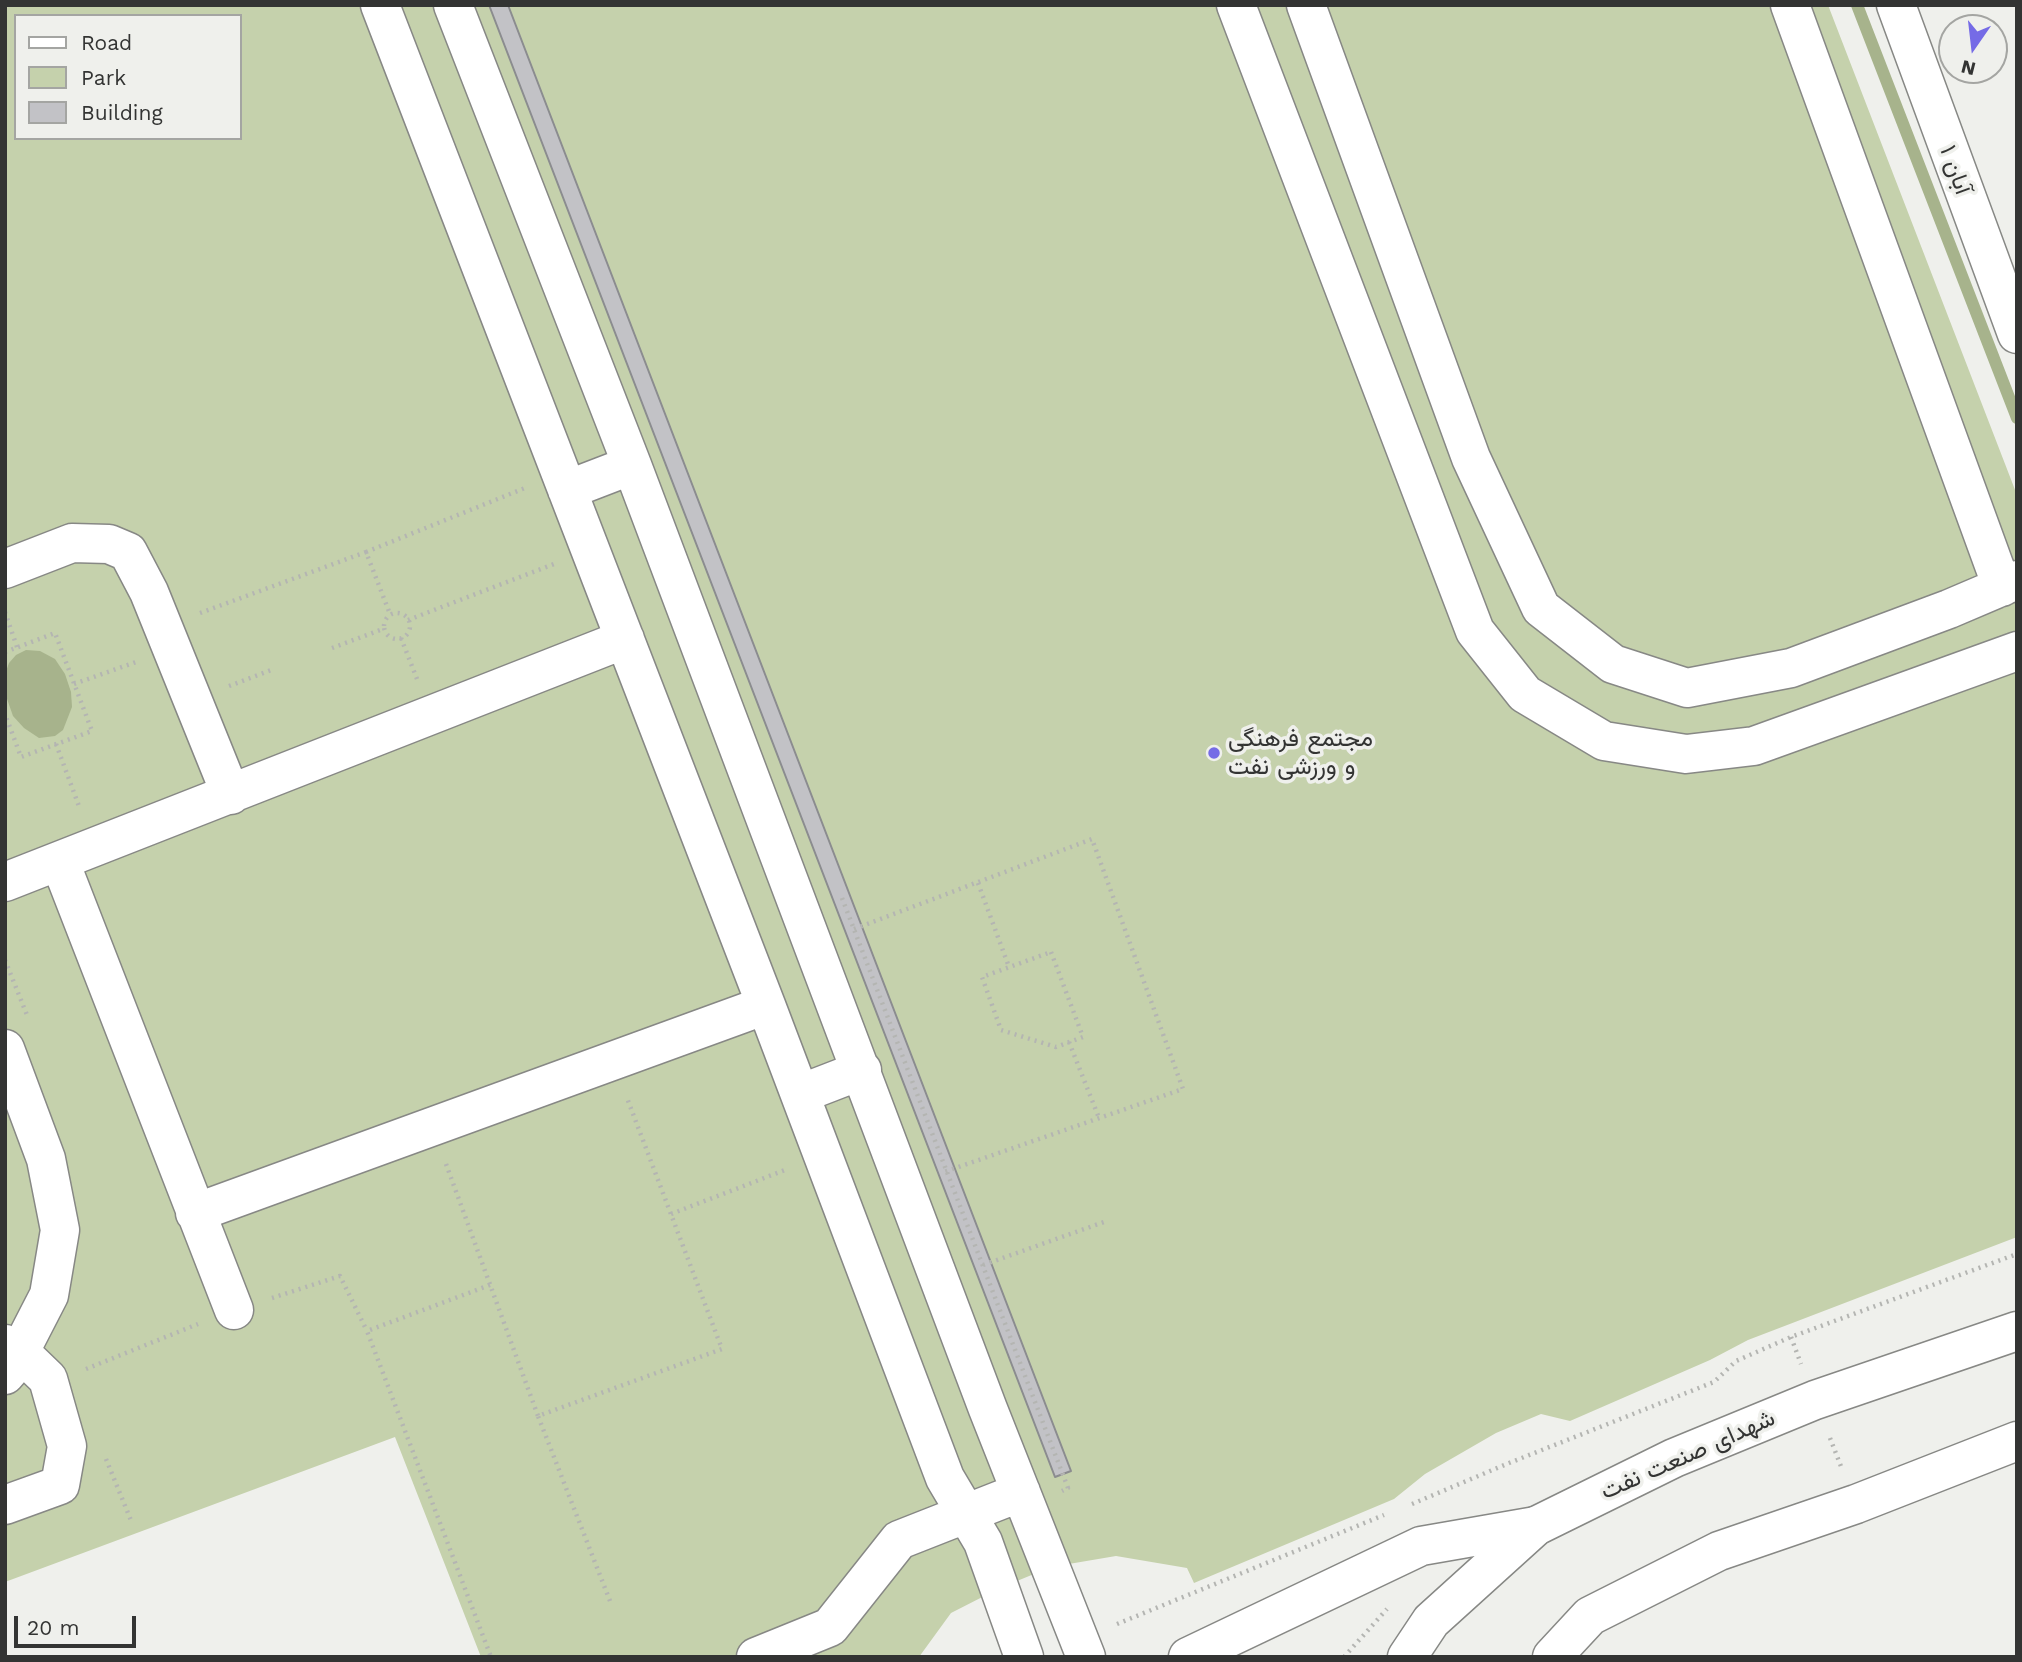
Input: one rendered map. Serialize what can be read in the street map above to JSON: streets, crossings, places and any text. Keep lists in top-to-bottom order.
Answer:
{
  "streets": {
    "main road": ["آبان ۱", "شهدای صنعت نفت"]
  },
  "places": ["مجتمع فرهنگى و ورزشى نفت"],
  "legend": ["Road", "Park", "Building"],
  "scale_bar": "20 m",
  "north": "bottom"
}
